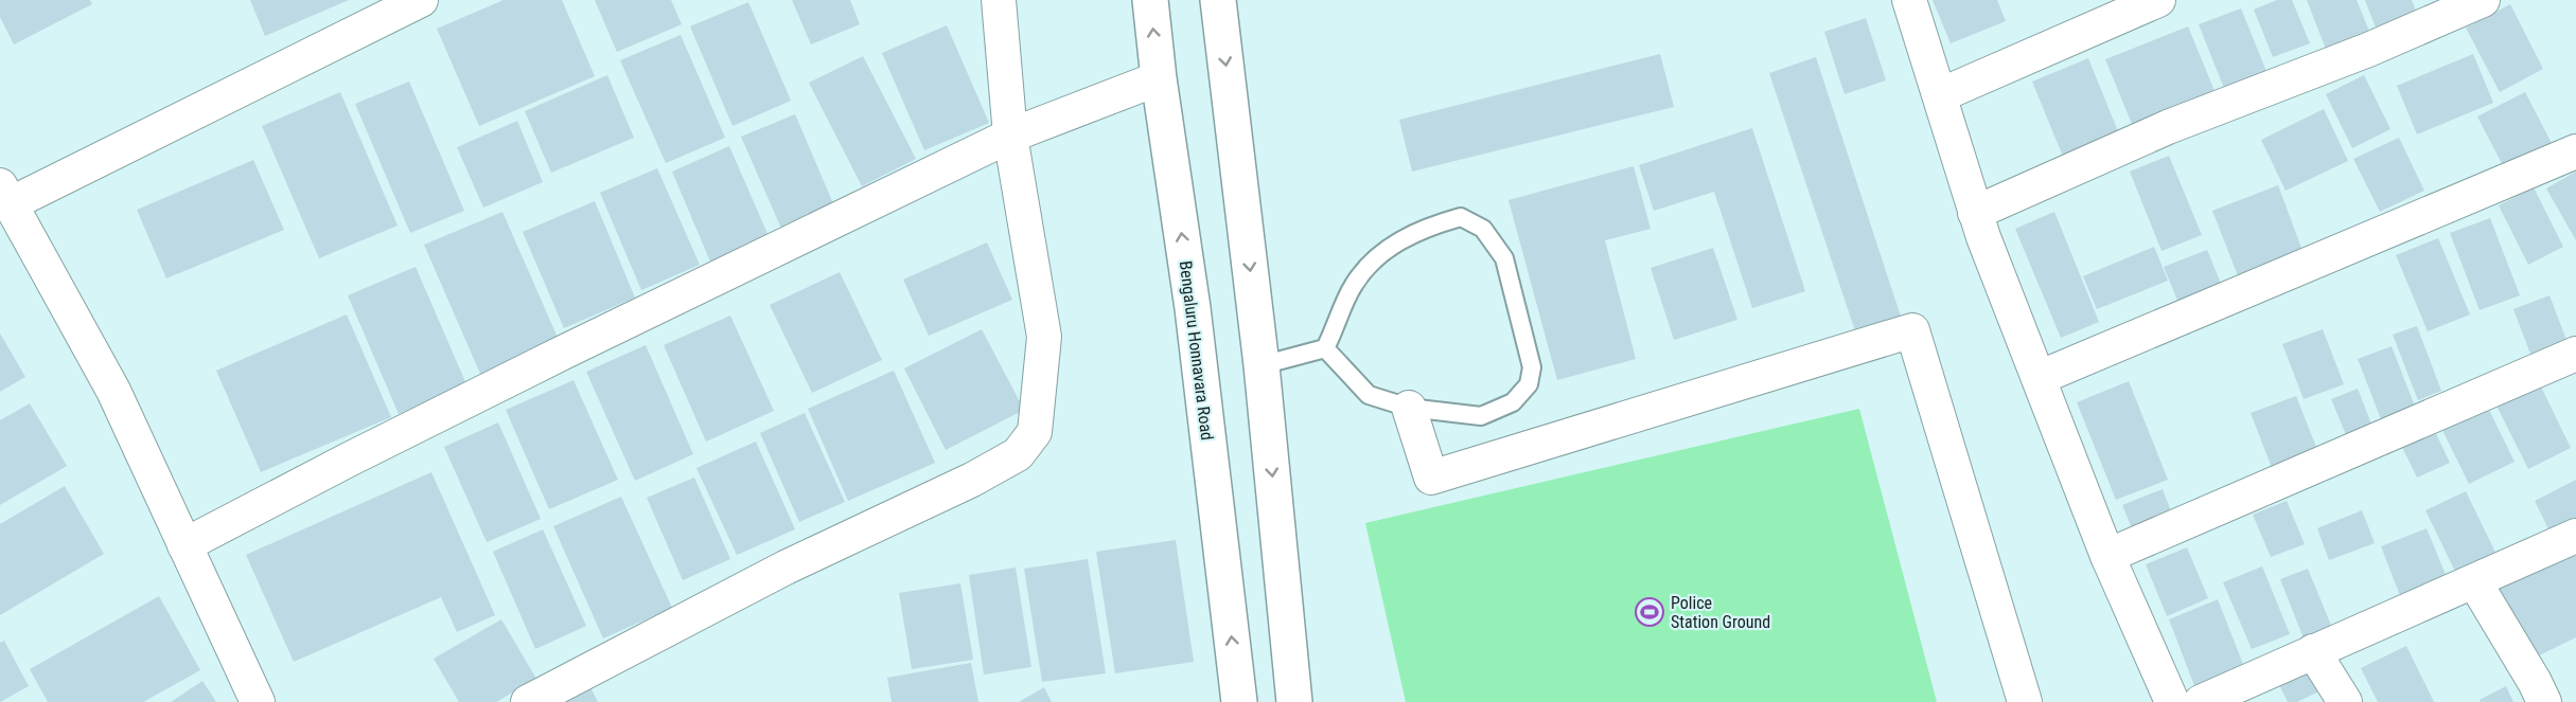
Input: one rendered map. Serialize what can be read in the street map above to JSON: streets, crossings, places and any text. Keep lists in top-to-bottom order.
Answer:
{
  "streets": {
    "main road": ["Bengaluru Honnavara Road"]
  },
  "places": {
    "sports": ["Police Station Ground"]
  }
}
